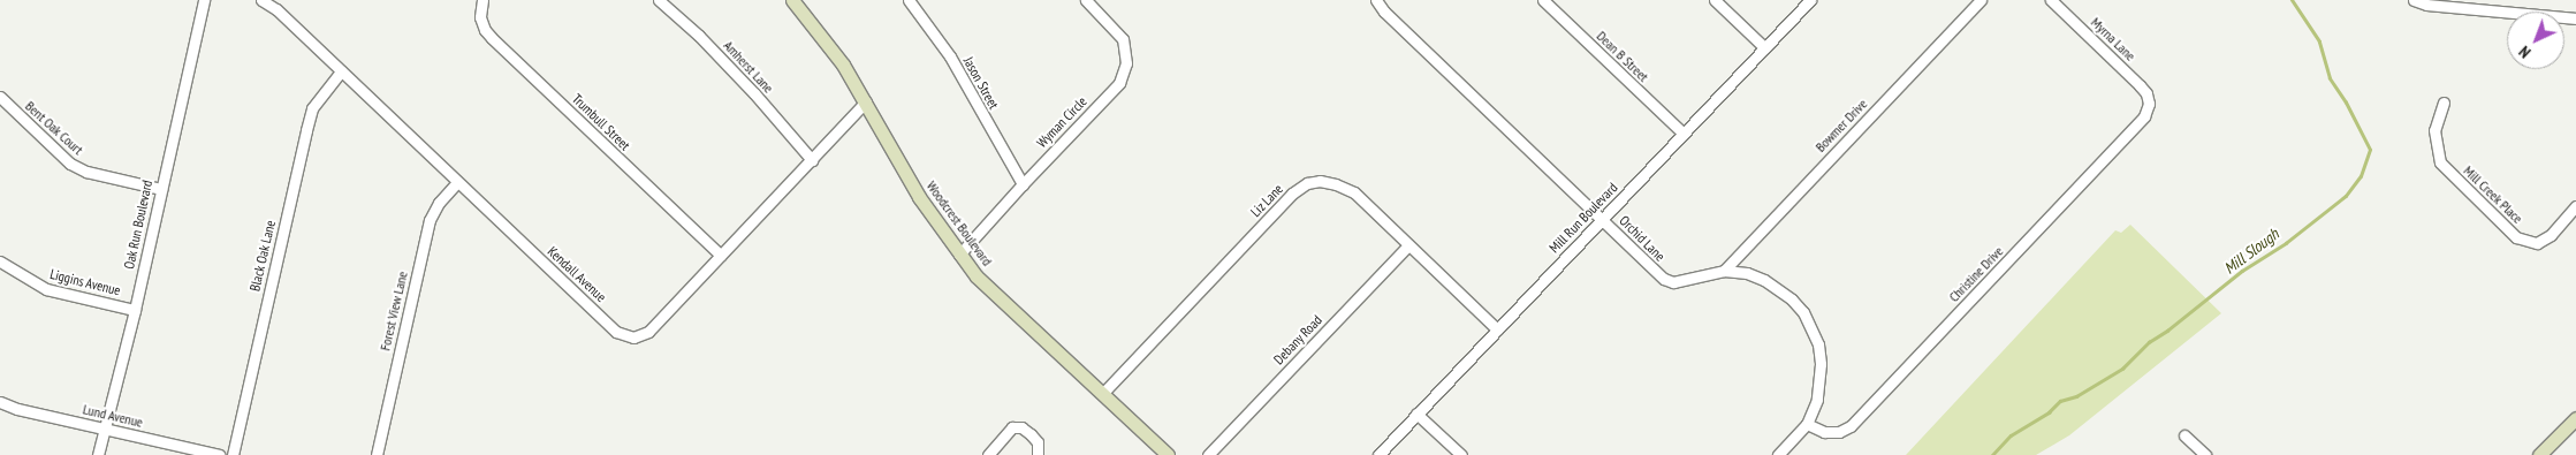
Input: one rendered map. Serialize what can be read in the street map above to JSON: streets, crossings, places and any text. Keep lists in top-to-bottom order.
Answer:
{
  "streets": {
    "street": [
      "Myrna Lane",
      "Dean B Street",
      "Amherst Lane",
      "Jason Street",
      "Trumbull Street",
      "Wyman Circle",
      "Bowmer Drive",
      "Bent Oak Court",
      "Mill Creek Place",
      "Liz Lane",
      "Mill Run Boulevard",
      "Woodcrest Boulevard",
      "Oak Run Boulevard",
      "Orchid Lane",
      "Black Oak Lane",
      "Kendall Avenue",
      "Christine Drive",
      "Liggins Avenue",
      "Forest View Lane",
      "Debany Road",
      "Lund Avenue"
    ]
  },
  "crossings": [
    ["Myrna Lane", "Christine Drive"],
    ["Dean B Street", "Mill Run Boulevard"],
    ["Amherst Lane", "Kendall Avenue"],
    ["Jason Street", "Wyman Circle"],
    ["Trumbull Street", "Kendall Avenue"],
    ["Wyman Circle", "Woodcrest Boulevard"],
    ["Bowmer Drive", "Orchid Lane"],
    ["Bent Oak Court", "Oak Run Boulevard"],
    ["Liz Lane", "Mill Run Boulevard"],
    ["Liz Lane", "Woodcrest Boulevard"],
    ["Liz Lane", "Debany Road"],
    ["Mill Run Boulevard", "Orchid Lane"],
    ["Woodcrest Boulevard", "Kendall Avenue"],
    ["Oak Run Boulevard", "Liggins Avenue"],
    ["Oak Run Boulevard", "Lund Avenue"],
    ["Orchid Lane", "Christine Drive"],
    ["Black Oak Lane", "Kendall Avenue"],
    ["Kendall Avenue", "Forest View Lane"]
  ],
  "water": ["Mill Slough"],
  "north": "bottom left"
}
